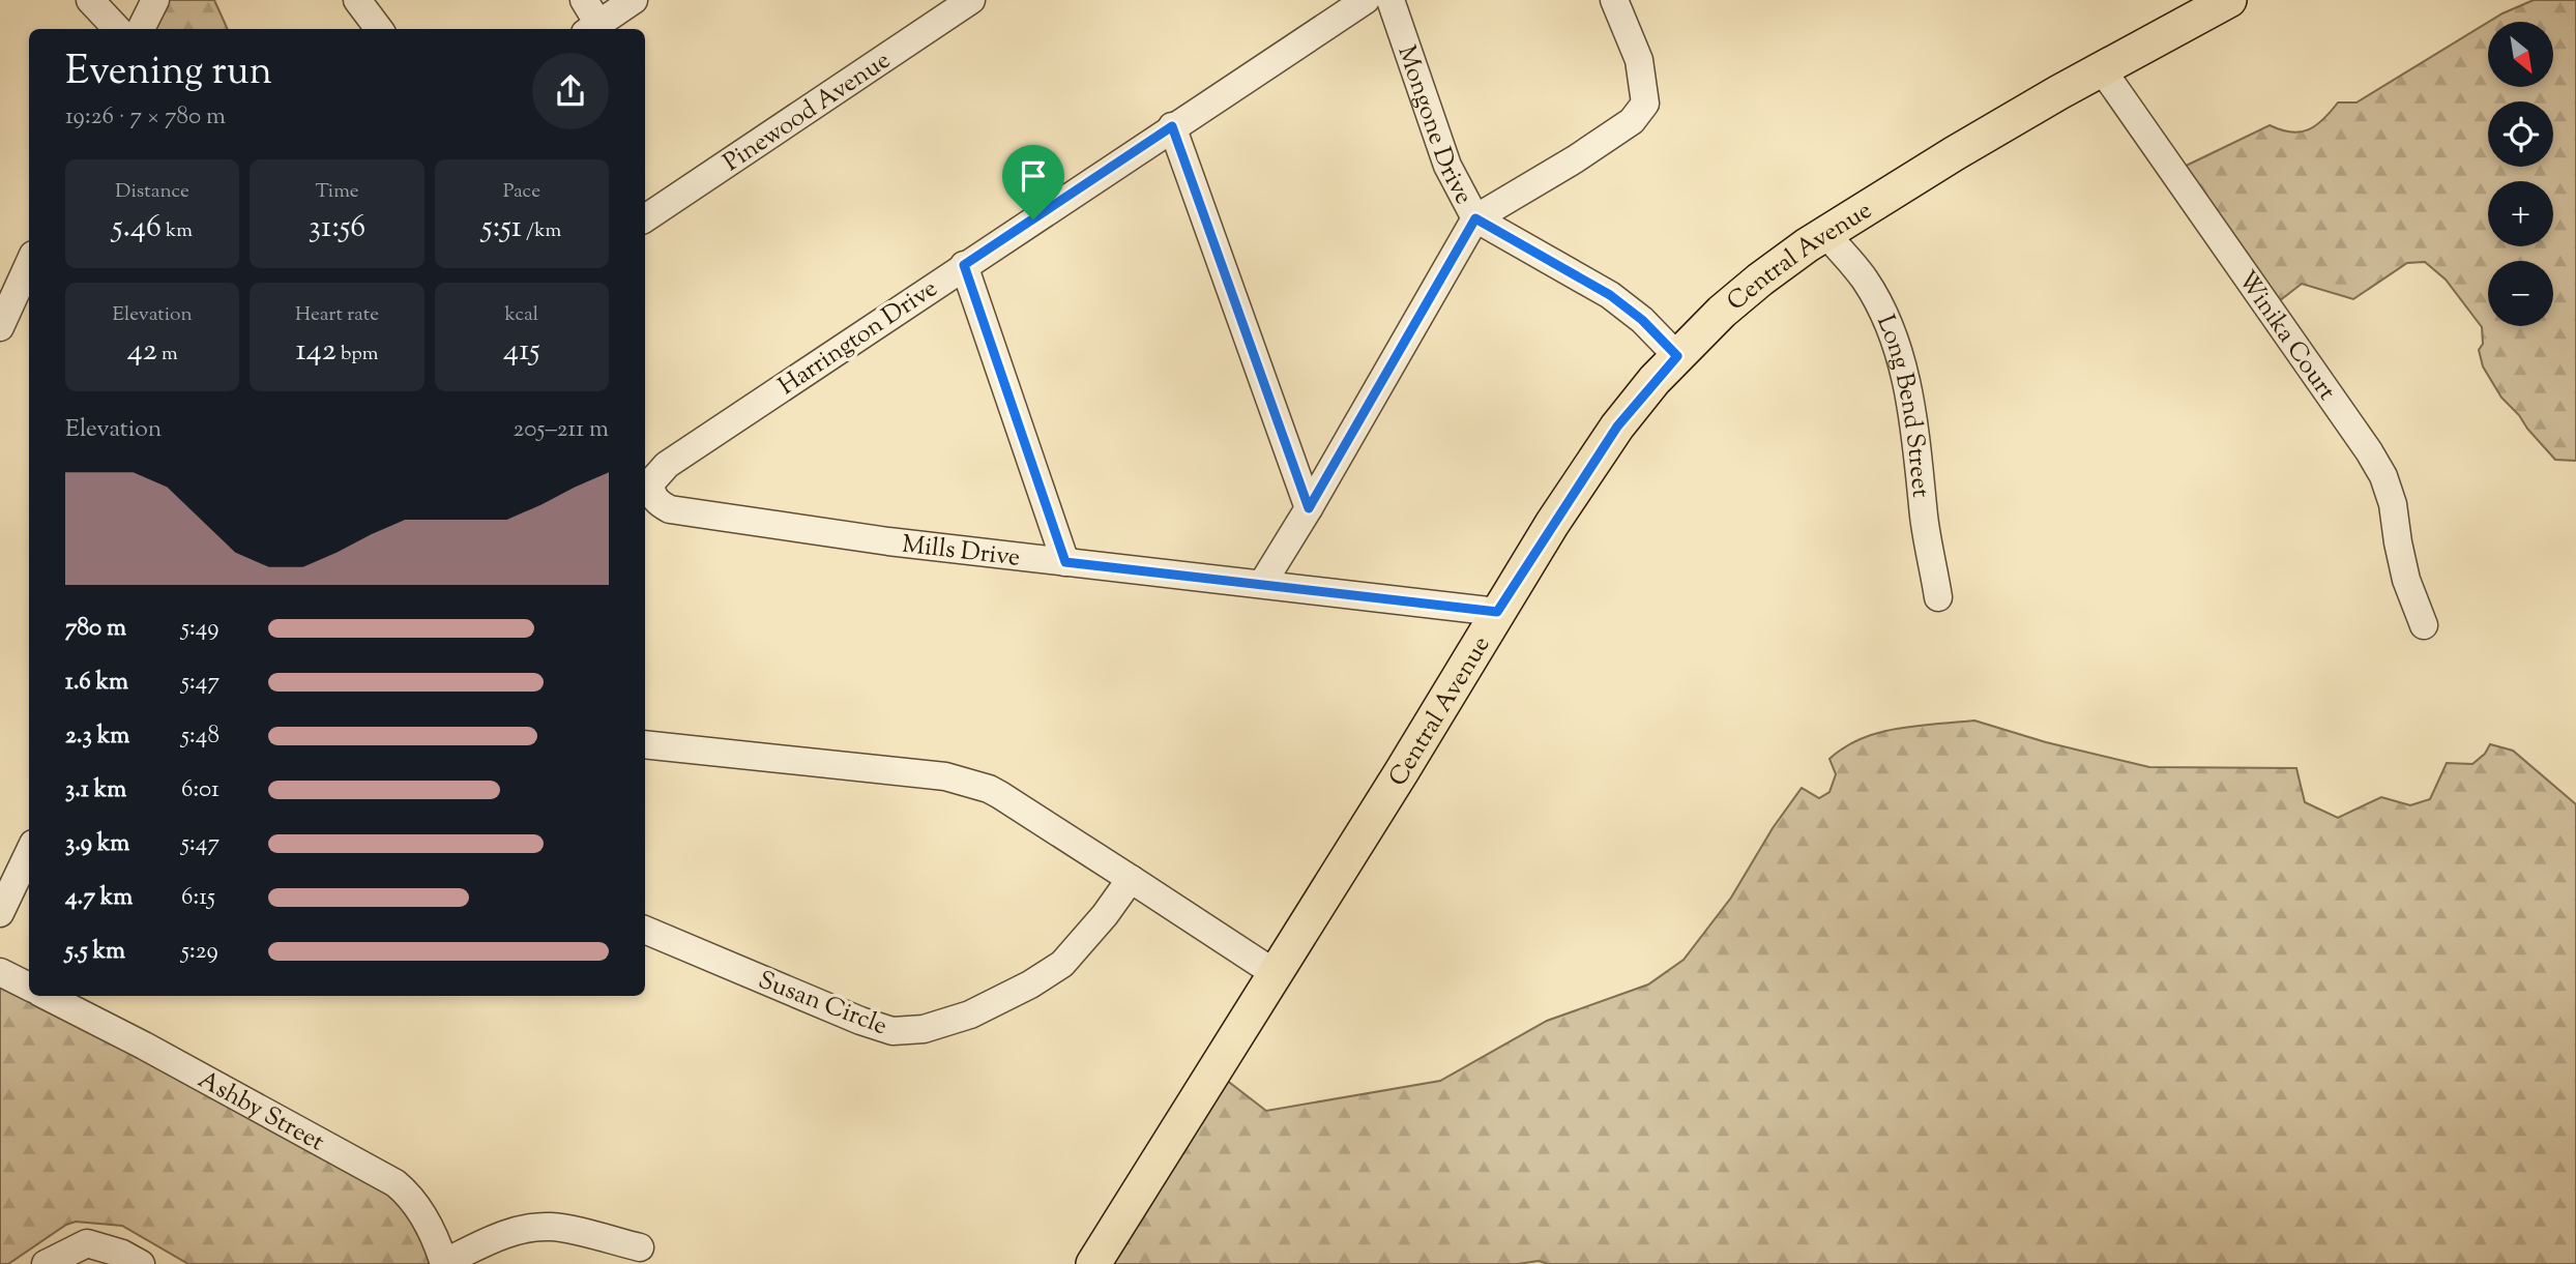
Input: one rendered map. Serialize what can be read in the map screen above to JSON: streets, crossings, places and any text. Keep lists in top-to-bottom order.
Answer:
{
  "streets": {
    "main road": ["Central Avenue"],
    "street": [
      "Pinewood Avenue",
      "Mongone Drive",
      "Winika Court",
      "Harrington Drive",
      "Long Bend Street",
      "Mills Drive",
      "Susan Circle",
      "Ashby Street"
    ]
  },
  "crossings": [
    ["Mongone Drive", "Central Avenue"],
    ["Central Avenue", "Winika Court"],
    ["Central Avenue", "Long Bend Street"],
    ["Central Avenue", "Mills Drive"],
    ["Harrington Drive", "Mills Drive"]
  ],
  "north": "bottom right",
  "page": {
    "map_buttons": ["+", "−"],
    "heading": ["Evening run", "19:26 · 7 × 780 m"],
    "stats": [
      ["Distance", "5.46 km"],
      ["Time", "31:56"],
      ["Pace", "5:51 /km"],
      ["Elevation", "42 m"],
      ["Heart rate", "142 bpm"],
      ["kcal", "415"]
    ],
    "chart": ["Elevation", "205–211 m"],
    "list": [
      {
        "name": "780 m",
        "note": "5:49"
      },
      {
        "name": "1.6 km",
        "note": "5:47"
      },
      {
        "name": "2.3 km",
        "note": "5:48"
      },
      {
        "name": "3.1 km",
        "note": "6:01"
      },
      {
        "name": "3.9 km",
        "note": "5:47"
      },
      {
        "name": "4.7 km",
        "note": "6:15"
      },
      {
        "name": "5.5 km",
        "note": "5:29"
      }
    ]
  }
}
